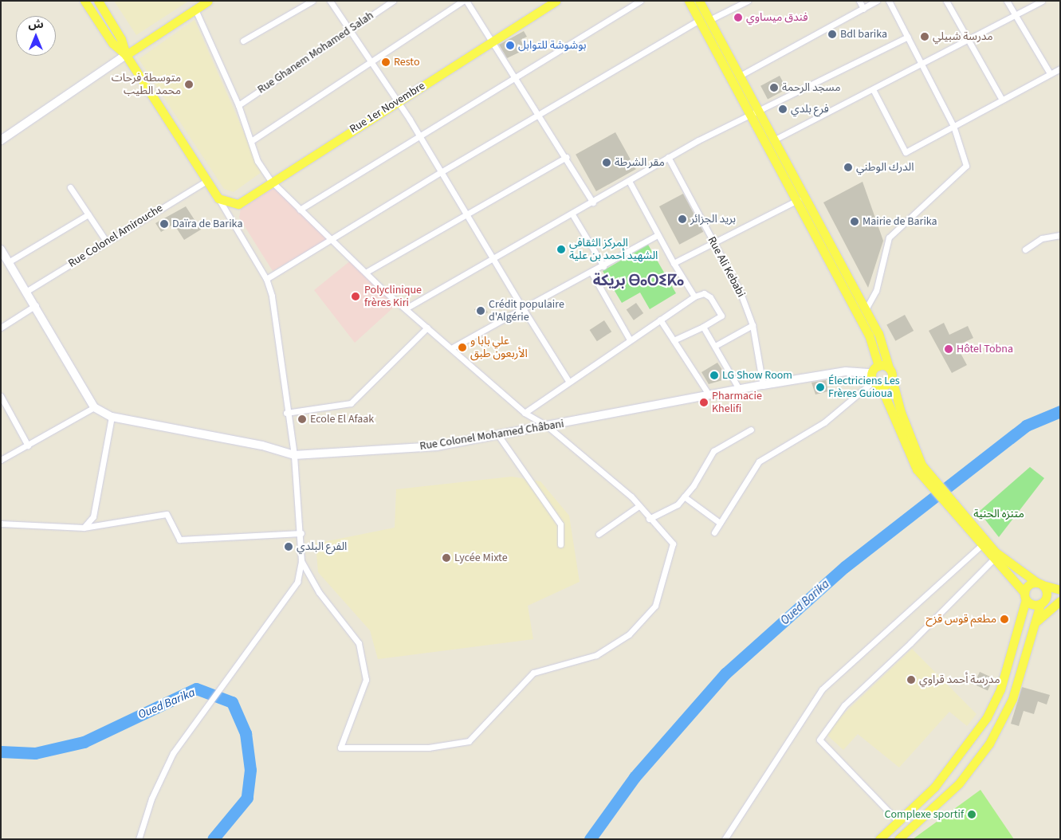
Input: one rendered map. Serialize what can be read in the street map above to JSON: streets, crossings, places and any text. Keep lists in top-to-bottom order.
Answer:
{
  "streets": {
    "main road": ["Rue 1er Novembre", "Rue Colonel Mohamed Châbani"],
    "street": ["Rue Ghanem Mohamed Salah", "Rue Colonel Amirouche", "Rue Ali Kebabi"]
  },
  "crossings": [
    ["Rue Ali Kebabi", "Rue Colonel Mohamed Châbani"]
  ],
  "districts": ["بريكة ⴱⴰⵔⵉⴽⴰ"],
  "water": ["Oued Barika"],
  "parks": ["متنزه الحنية"],
  "places": [
    "فندق ميساوي",
    "Bdl barika",
    "مدرسة شبيلي",
    "بوشوشة للتوابل",
    "Resto",
    "متوسطة فرحات محمد الطيب",
    "مسجد الرحمة",
    "فرع بلدي",
    "مقر الشرطة",
    "الدرك الوطني",
    "بريد الجزائر",
    "Mairie de Barika",
    "Daïra de Barika",
    "المركز الثقافي الشهيد أحمد بن علية",
    "Polyclinique frères Kiri",
    "Crédit populaire d'Algérie",
    "علي بابا و الأربعون طبق",
    "Hôtel Tobna",
    "LG Show Room",
    "Électriciens Les Frères Guioua",
    "Pharmacie Khelifi",
    "Ecole El Afaak",
    "الفرع البلدي",
    "Lycée Mixte",
    "مطعم قوس قزح",
    "مدرسة أحمد قراوي",
    "Complexe sportif"
  ],
  "north": "top"
}
